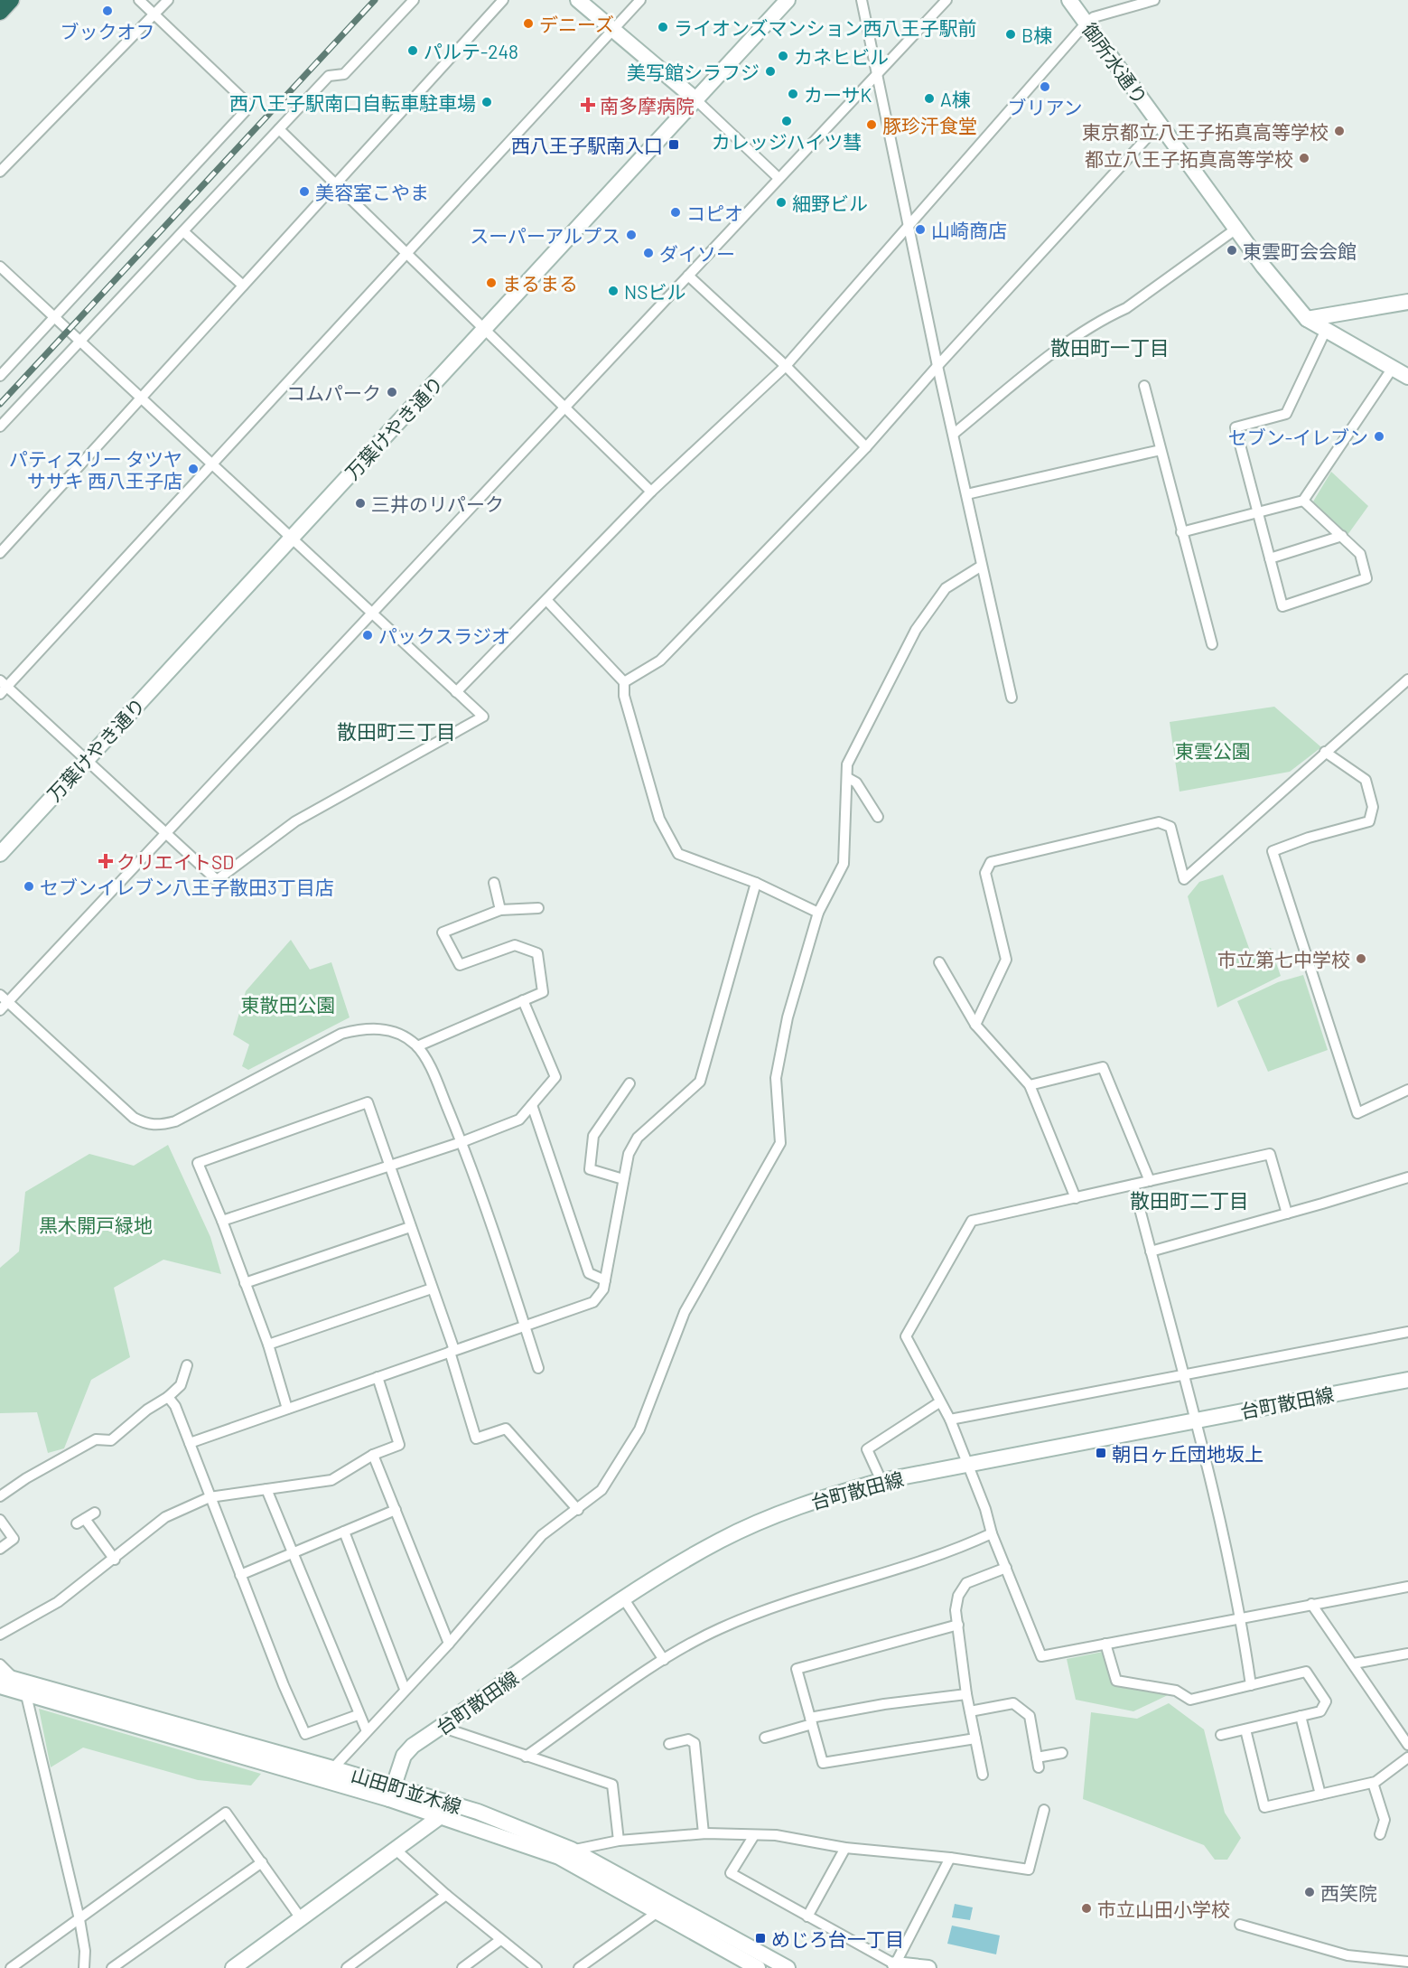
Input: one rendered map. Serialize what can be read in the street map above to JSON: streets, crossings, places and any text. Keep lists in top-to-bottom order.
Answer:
{
  "streets": {
    "street": [
      "御所水通り",
      "万葉けやき通り",
      "台町散田線",
      "山田町並木線"
    ]
  },
  "crossings": [
    ["台町散田線", "山田町並木線"]
  ],
  "districts": ["散田町一丁目", "散田町三丁目", "散田町二丁目"],
  "parks": ["東雲公園", "東散田公園", "黒木開戸緑地"],
  "places": {
    "other": [
      "ブックオフ",
      "デニーズ",
      "ライオンズマンション西八王子駅前",
      "B棟",
      "パルテ-248",
      "カネヒビル",
      "美写館シラフジ",
      "ブリアン",
      "カーサK",
      "A棟",
      "西八王子駅南口自転車駐車場",
      "カレッジハイツ彗",
      "豚珍汗食堂",
      "東京都立八王子拓真高等学校",
      "都立八王子拓真高等学校",
      "美容室こやま",
      "細野ビル",
      "コピオ",
      "山崎商店",
      "スーパーアルプス",
      "東雲町会会館",
      "ダイソー",
      "まるまる",
      "NSビル",
      "コムパーク",
      "セブン-イレブン",
      "パティスリー タツヤ ササキ 西八王子店",
      "三井のリパーク",
      "パックスラジオ",
      "セブンイレブン八王子散田3丁目店",
      "市立第七中学校",
      "西笑院",
      "市立山田小学校"
    ],
    "health": ["南多摩病院", "クリエイトSD"],
    "transit": ["西八王子駅南入口", "朝日ヶ丘団地坂上", "めじろ台一丁目"]
  }
}
